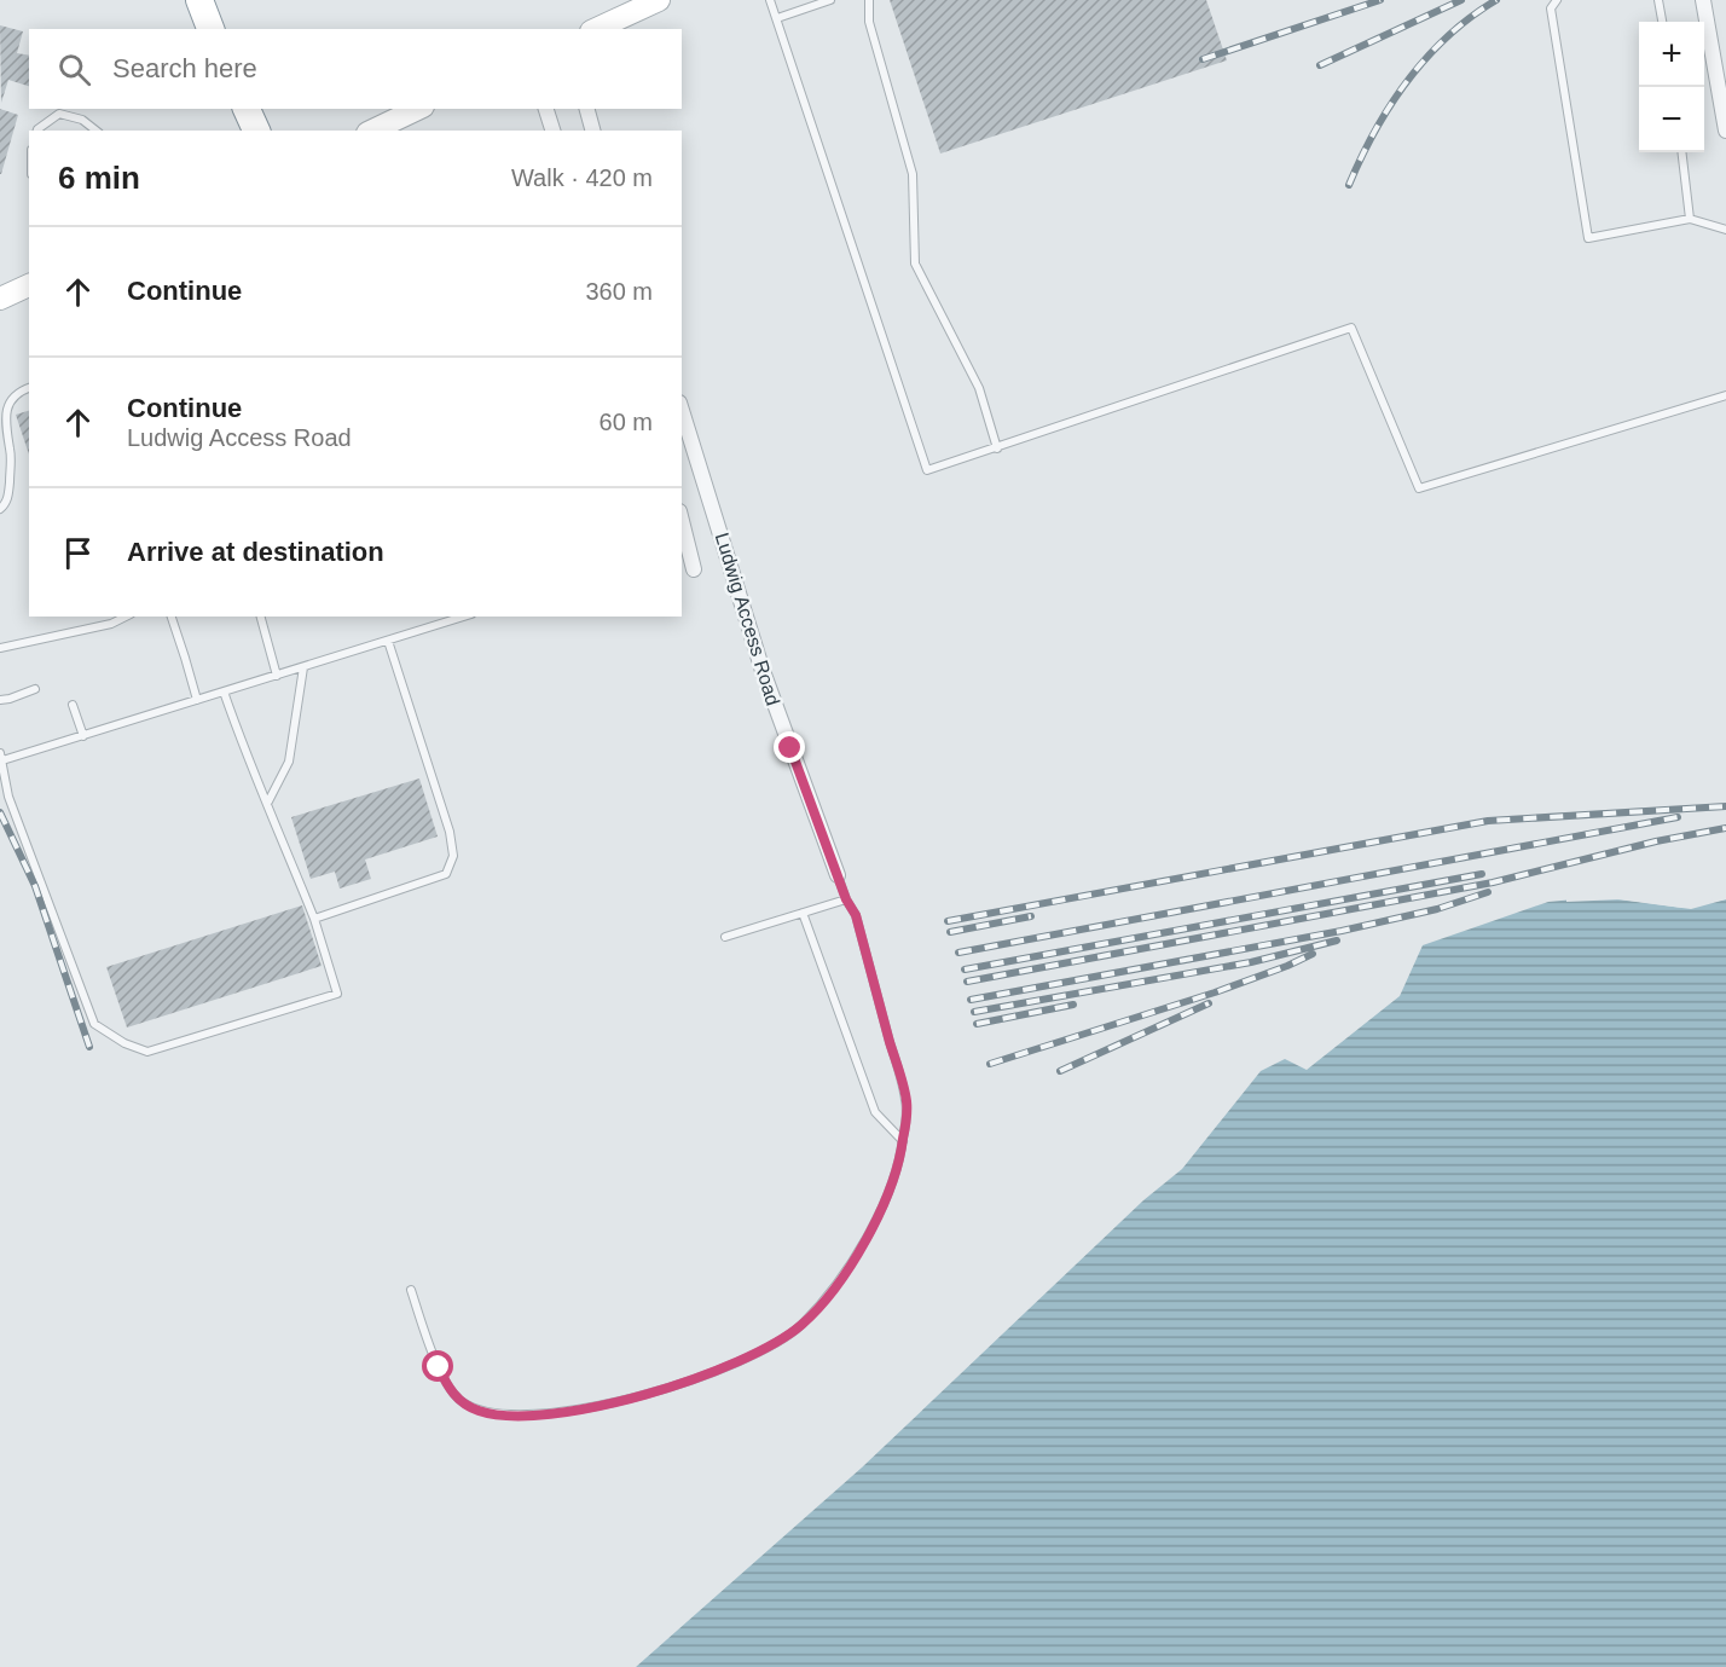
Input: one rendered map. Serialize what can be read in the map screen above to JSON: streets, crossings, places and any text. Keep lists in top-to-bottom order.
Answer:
{
  "streets": {
    "street": ["Ludwig Access Road"]
  },
  "page": {
    "map_buttons": ["+", "−"],
    "search": "Search here",
    "heading": ["6 min", "Walk · 420 m"],
    "list": [
      ["Continue", "360 m"],
      ["Continue", "Ludwig Access Road", "60 m"],
      "Arrive at destination"
    ]
  }
}
